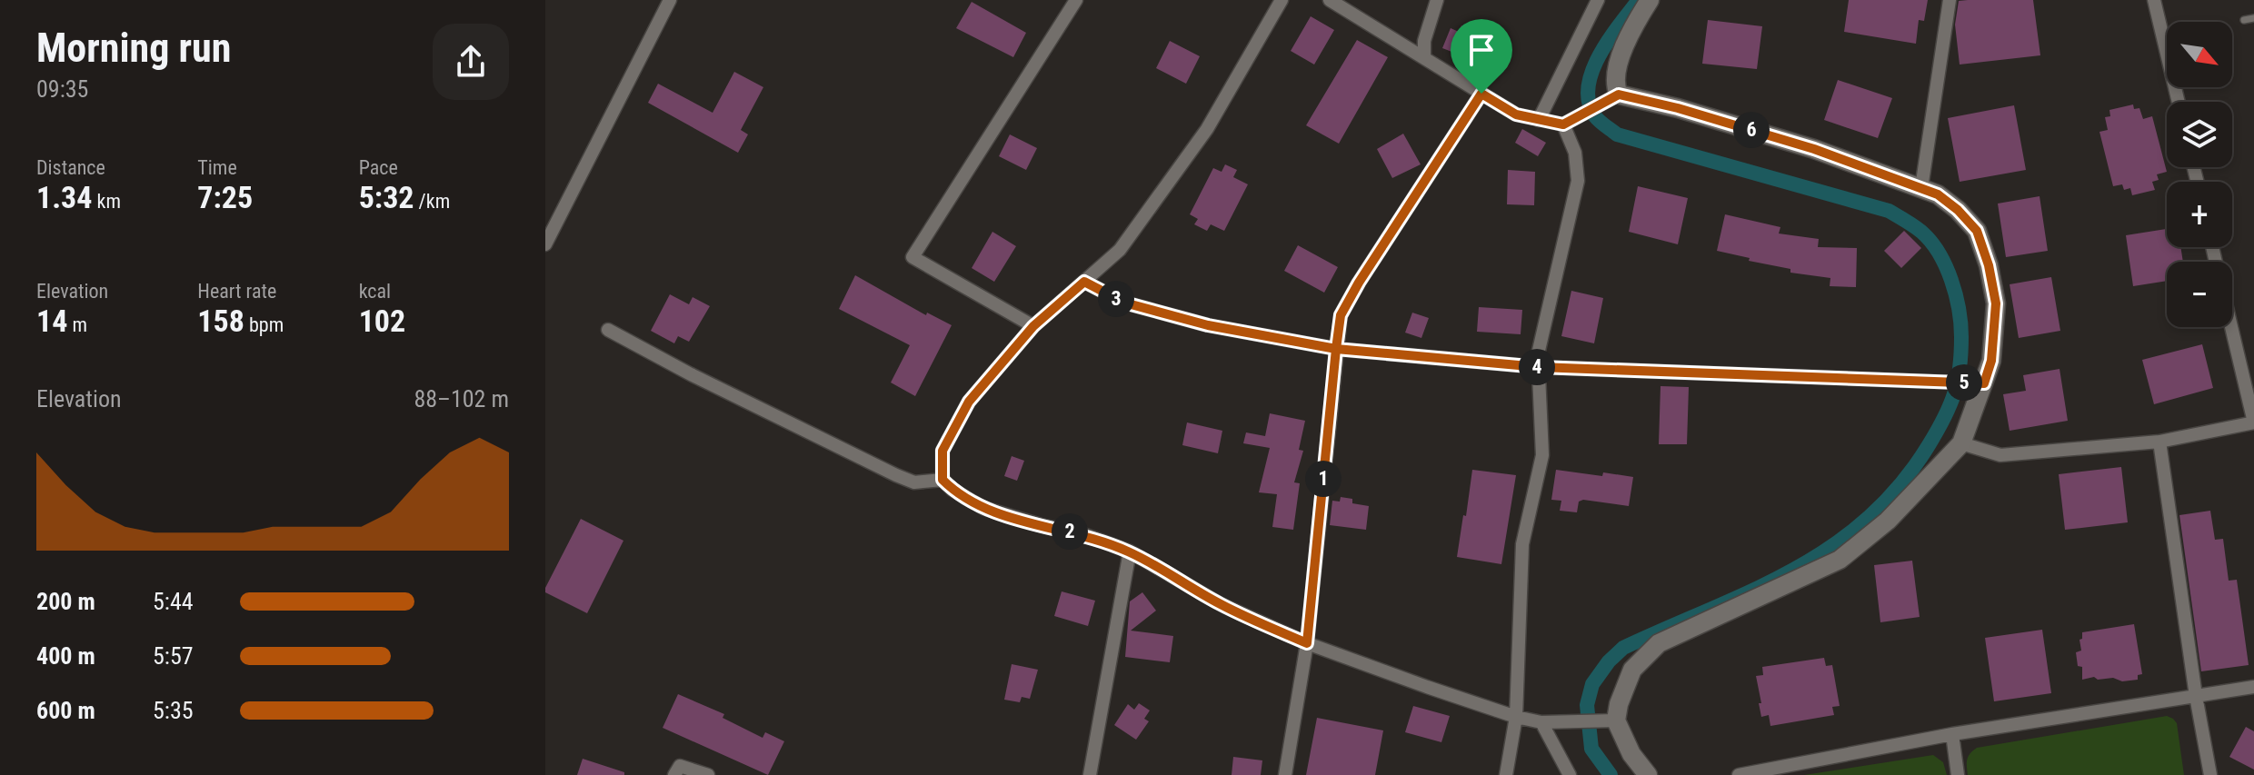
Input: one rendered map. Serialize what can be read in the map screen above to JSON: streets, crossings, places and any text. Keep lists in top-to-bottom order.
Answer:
{
  "north": "bottom right",
  "page": {
    "heading": ["Morning run", "09:35"],
    "map_buttons": ["+", "−"],
    "pins": [
      "6",
      "3",
      "4",
      "5",
      "1",
      "2"
    ],
    "stats": [
      ["Distance", "1.34 km"],
      ["Time", "7:25"],
      ["Pace", "5:32 /km"],
      ["Elevation", "14 m"],
      ["Heart rate", "158 bpm"],
      ["kcal", "102"]
    ],
    "chart": ["Elevation", "88–102 m"],
    "list": [
      {
        "name": "200 m",
        "note": "5:44"
      },
      {
        "name": "400 m",
        "note": "5:57"
      },
      {
        "name": "600 m",
        "note": "5:35"
      }
    ]
  }
}
